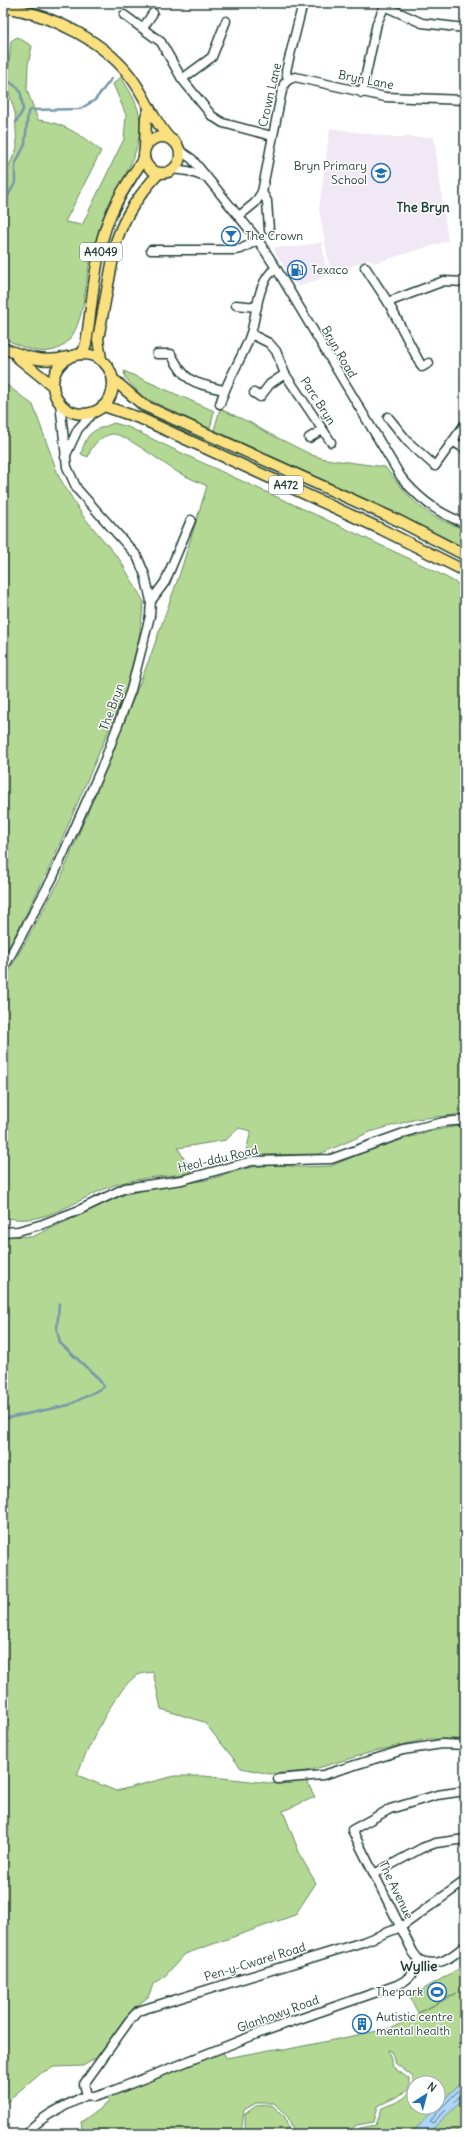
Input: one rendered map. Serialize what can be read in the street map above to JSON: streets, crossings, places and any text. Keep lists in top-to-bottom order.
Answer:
{
  "streets": {
    "main road": ["A4049", "A472"],
    "street": [
      "Bryn Lane",
      "Crown Lane",
      "Bryn Road",
      "Parc Bryn",
      "The Bryn",
      "Heol-ddu Road",
      "The Avenue",
      "Pen-y-Cwarel Road",
      "Glanhowy Road"
    ]
  },
  "crossings": [
    ["Bryn Lane", "Crown Lane"],
    ["A4049", "Bryn Road"],
    ["A4049", "A472"],
    ["A4049", "The Bryn"],
    ["A472", "The Bryn"],
    ["The Avenue", "Pen-y-Cwarel Road"],
    ["The Avenue", "Glanhowy Road"],
    ["Pen-y-Cwarel Road", "Glanhowy Road"]
  ],
  "districts": ["The Bryn", "Wyllie"],
  "places": {
    "school or university": ["Bryn Primary School"],
    "bar": ["The Crown"],
    "fuel station": ["Texaco"],
    "sports": ["The park"],
    "building": ["Autistic centre mental health"]
  },
  "north": "top right"
}
